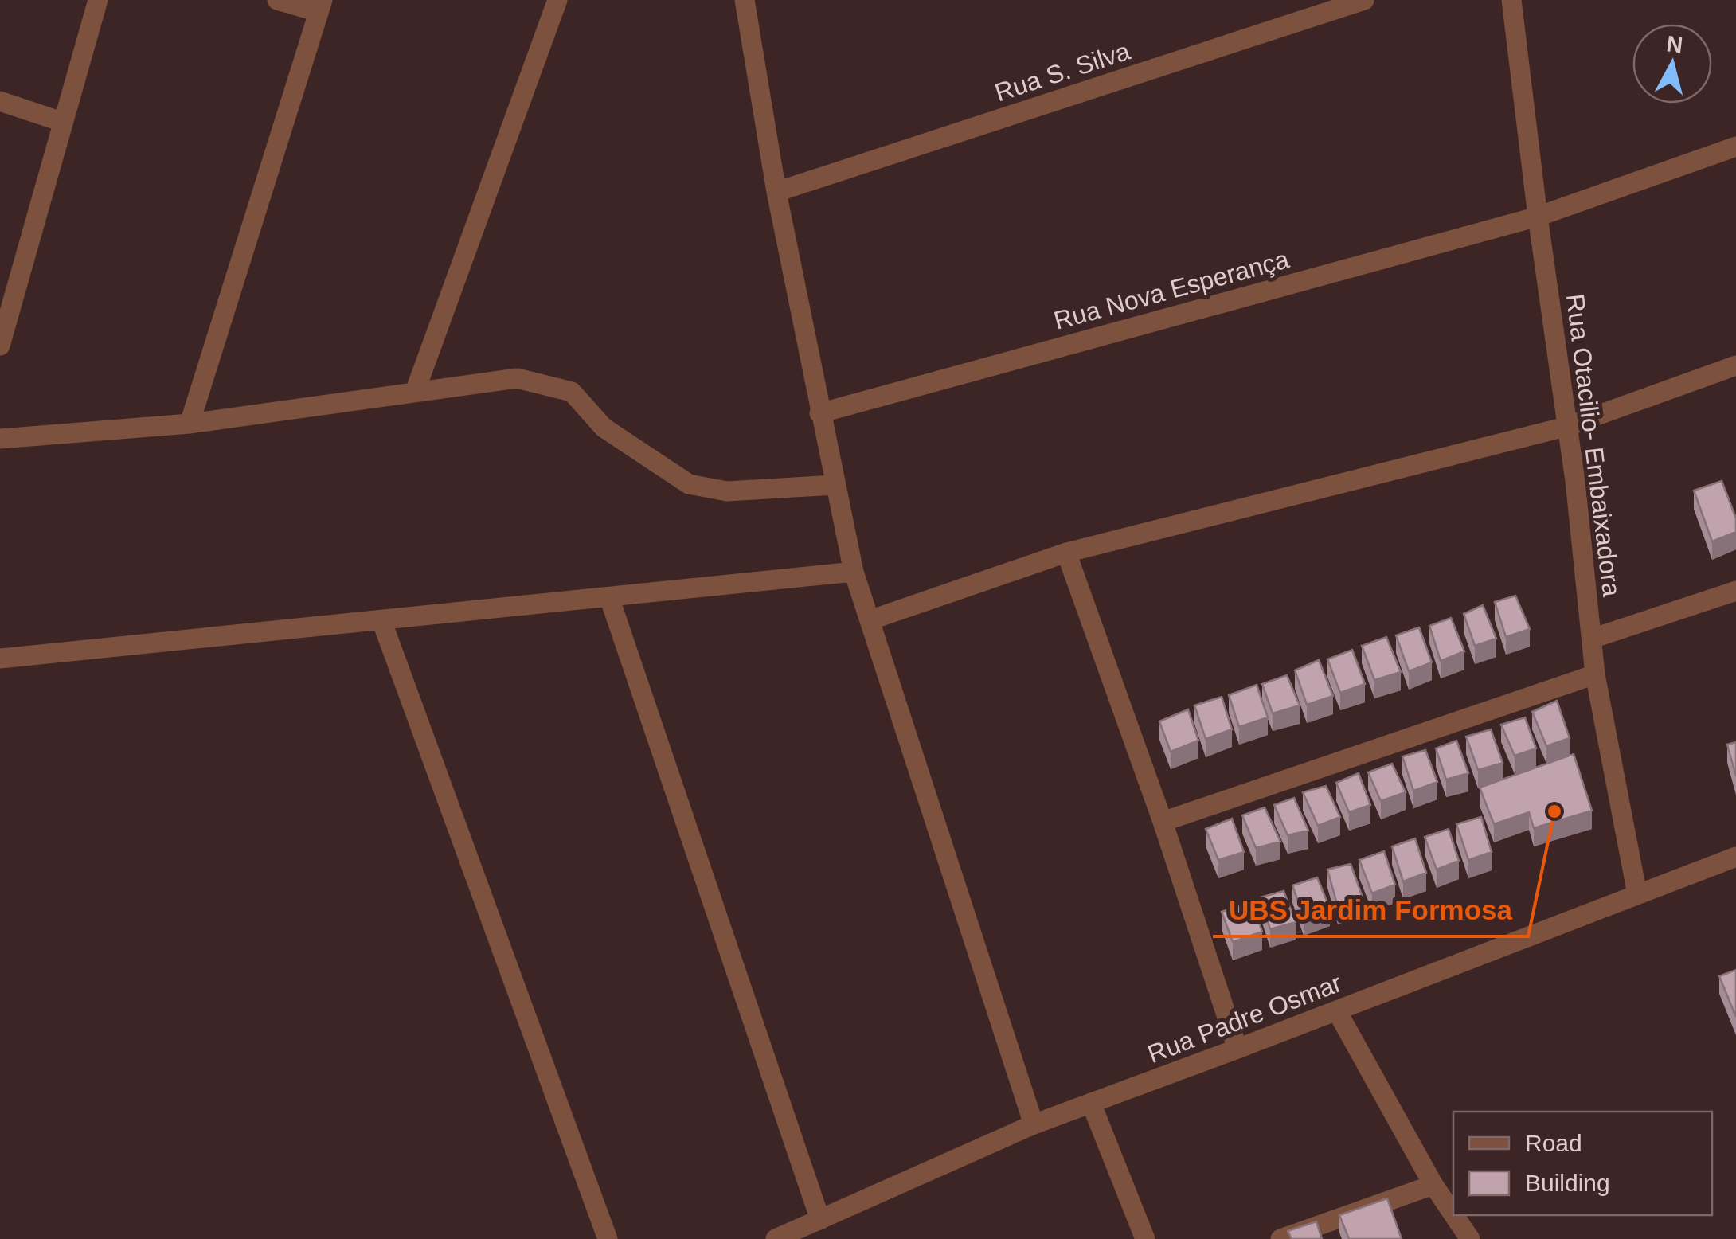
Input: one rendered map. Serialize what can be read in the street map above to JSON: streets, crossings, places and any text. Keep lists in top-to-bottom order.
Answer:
{
  "streets": {
    "street": [
      "Rua S. Silva",
      "Rua Nova Esperança",
      "Rua Otacilio- Embaixadora",
      "Rua Padre Osmar"
    ]
  },
  "crossings": [
    ["Rua Nova Esperança", "Rua Otacilio- Embaixadora"],
    ["Rua Otacilio- Embaixadora", "Rua Padre Osmar"]
  ],
  "places": ["UBS Jardim Formosa"],
  "legend": ["Road", "Building"],
  "north": "top"
}
